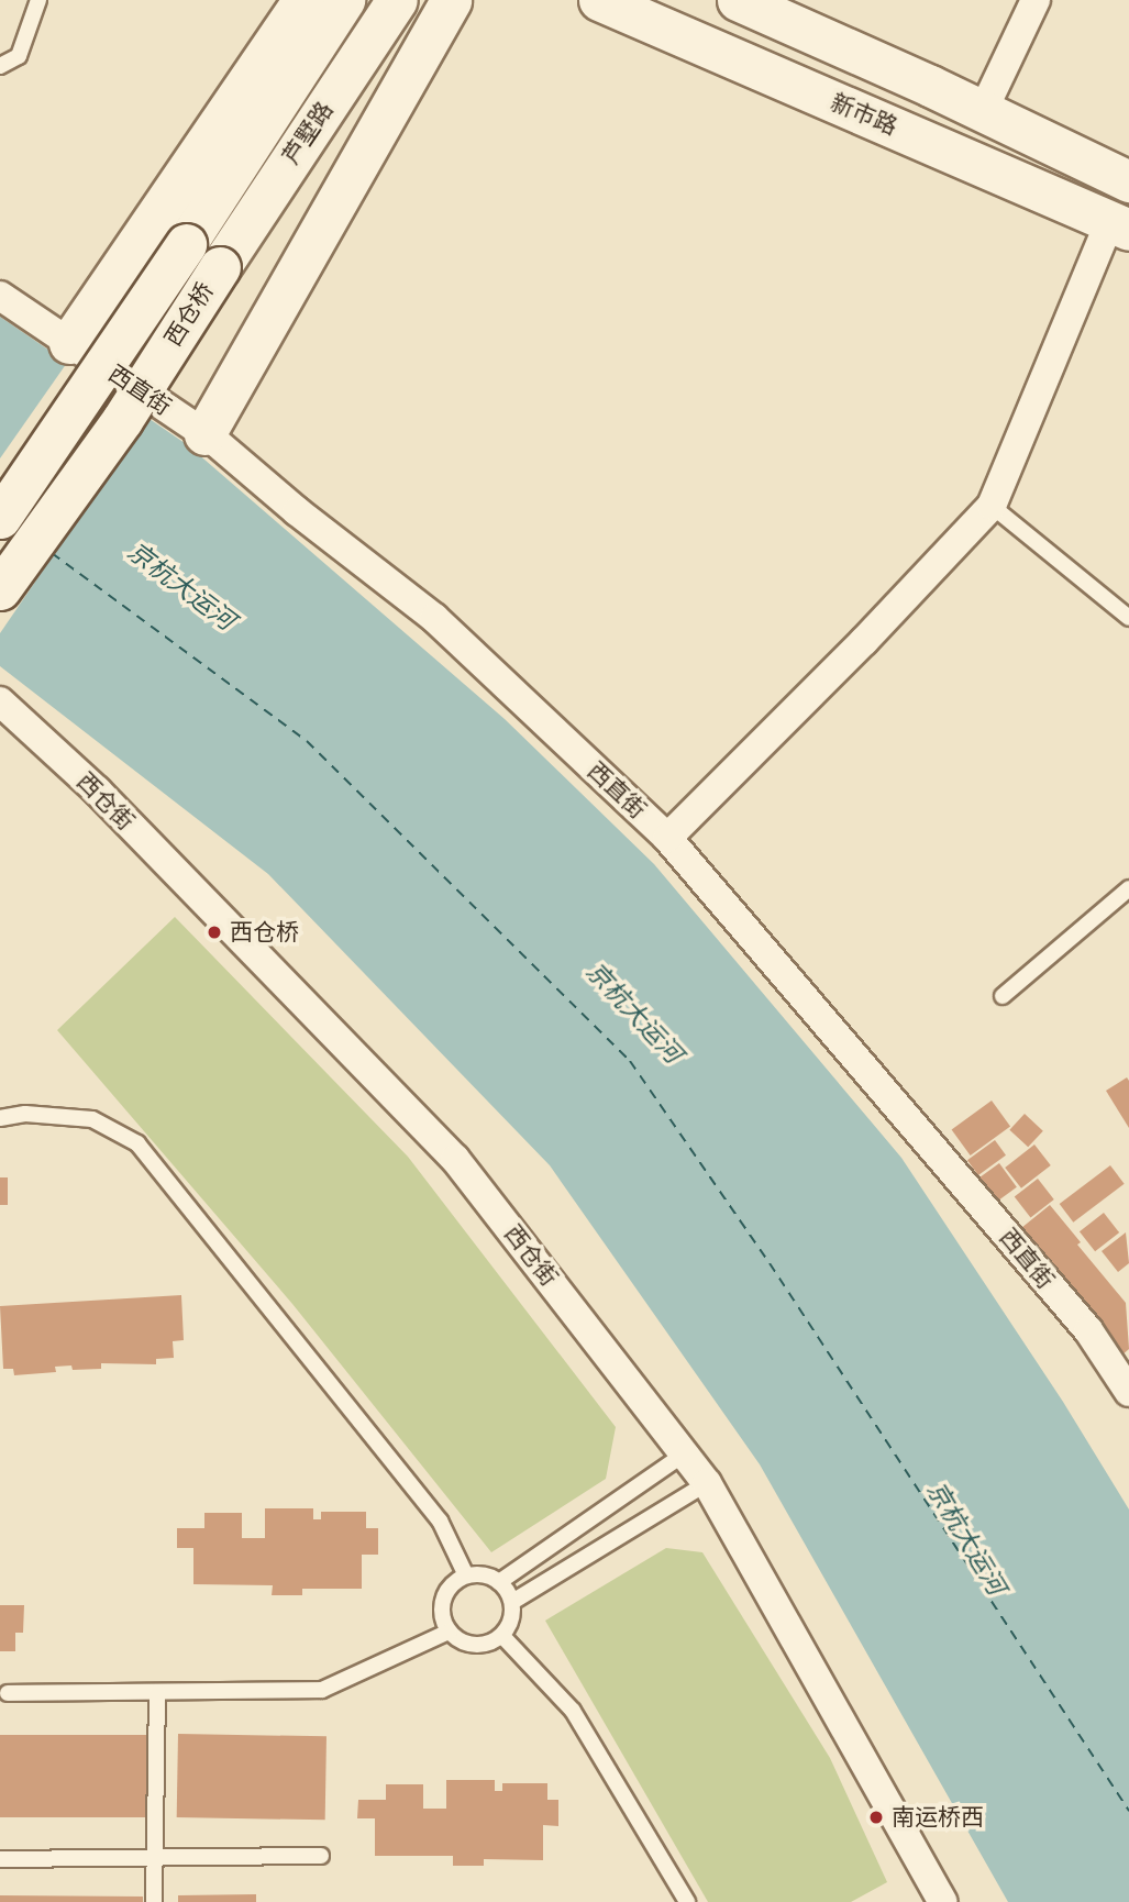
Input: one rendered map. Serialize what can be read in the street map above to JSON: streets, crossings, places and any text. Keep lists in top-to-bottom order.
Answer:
{
  "streets": {
    "main road": ["新市路", "芦墅路", "西仓桥"],
    "street": ["西直街", "西仓街"]
  },
  "crossings": [
    ["芦墅路", "西仓桥"]
  ],
  "water": ["京杭大运河"],
  "places": ["西仓桥", "南运桥西"]
}
